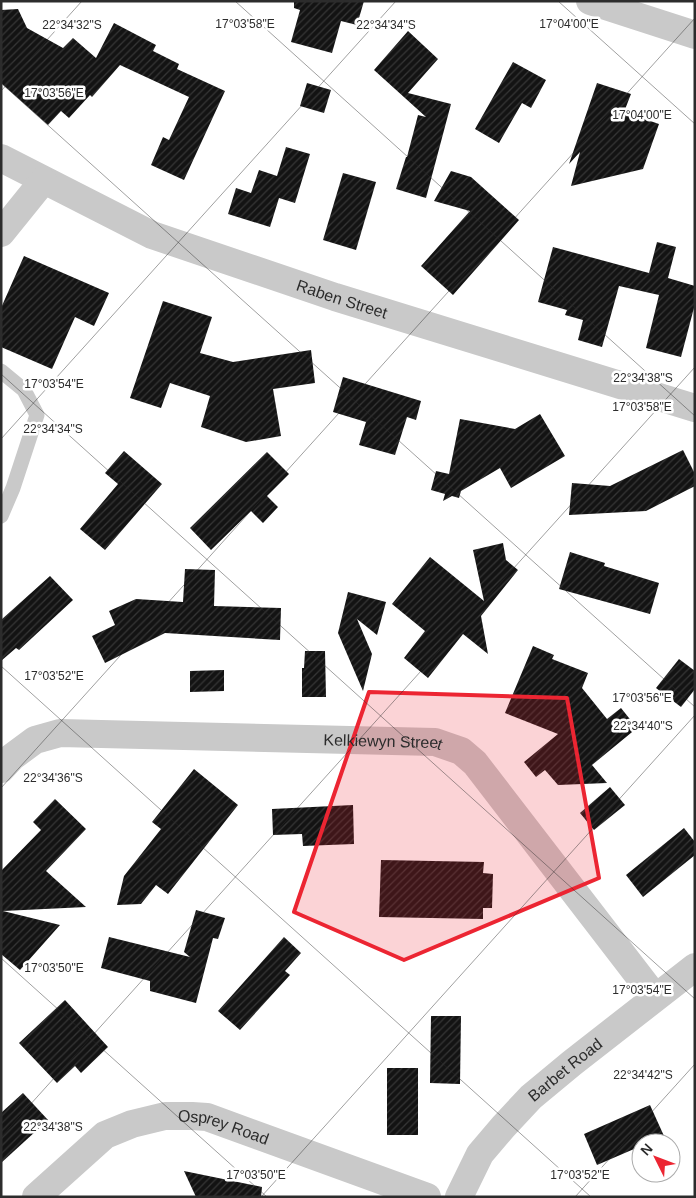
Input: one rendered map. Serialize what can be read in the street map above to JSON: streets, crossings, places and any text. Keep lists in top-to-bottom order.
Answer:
{
  "streets": {
    "street": [
      "Raben Street",
      "Kelkiewyn Street",
      "Barbet Road",
      "Osprey Road"
    ]
  },
  "crossings": [
    ["Kelkiewyn Street", "Barbet Road"]
  ],
  "north": "top left",
  "coordinates": [
    "17°03'58\"E",
    "17°04'00\"E",
    "22°34'32\"S",
    "22°34'34\"S",
    "17°03'56\"E",
    "22°34'38\"S",
    "17°03'54\"E",
    "17°03'52\"E",
    "22°34'40\"S",
    "22°34'36\"S",
    "17°03'50\"E",
    "22°34'42\"S"
  ]
}
